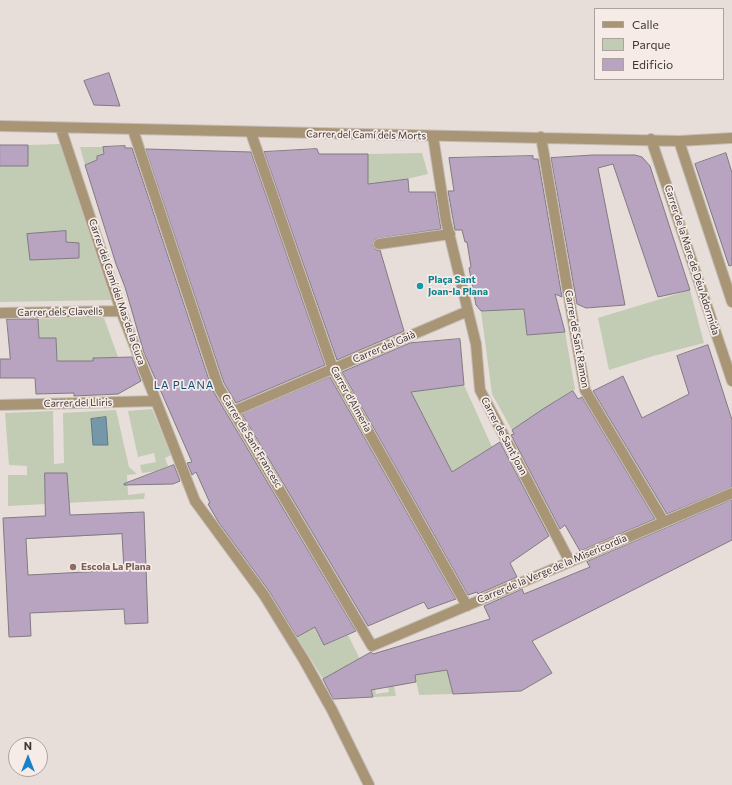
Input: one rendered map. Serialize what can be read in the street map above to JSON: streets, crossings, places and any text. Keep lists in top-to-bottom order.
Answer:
{
  "streets": {
    "street": [
      "Carrer del Camí dels Morts",
      "Carrer de la Mare de Déu Adormida",
      "Carrer del Camí del Mas de la Cuca",
      "Carrer dels Clavells",
      "Carrer de Sant Ramon",
      "Carrer del Gaià",
      "Carrer d'Almeria",
      "Carrer del Lliris",
      "Carrer de Sant Joan",
      "Carrer de Sant Francesc",
      "Carrer de la Verge de la Misericordia"
    ]
  },
  "crossings": [
    ["Carrer del Camí dels Morts", "Carrer de la Mare de Déu Adormida"],
    ["Carrer del Camí dels Morts", "Carrer del Camí del Mas de la Cuca"],
    ["Carrer del Camí dels Morts", "Carrer de Sant Ramon"],
    ["Carrer del Camí dels Morts", "Carrer d'Almeria"],
    ["Carrer del Camí dels Morts", "Carrer de Sant Joan"],
    ["Carrer del Camí dels Morts", "Carrer de Sant Francesc"],
    ["Carrer del Camí del Mas de la Cuca", "Carrer dels Clavells"],
    ["Carrer del Camí del Mas de la Cuca", "Carrer del Lliris"],
    ["Carrer de Sant Ramon", "Carrer de la Verge de la Misericordia"],
    ["Carrer del Gaià", "Carrer d'Almeria"],
    ["Carrer del Gaià", "Carrer de Sant Joan"],
    ["Carrer del Gaià", "Carrer de Sant Francesc"],
    ["Carrer d'Almeria", "Carrer de la Verge de la Misericordia"],
    ["Carrer de Sant Joan", "Carrer de la Verge de la Misericordia"],
    ["Carrer de Sant Francesc", "Carrer de la Verge de la Misericordia"]
  ],
  "districts": ["LA PLANA"],
  "places": ["Plaça Sant Joan-la Plana", "Escola La Plana"],
  "legend": ["Calle", "Parque", "Edificio"],
  "north": "top"
}
